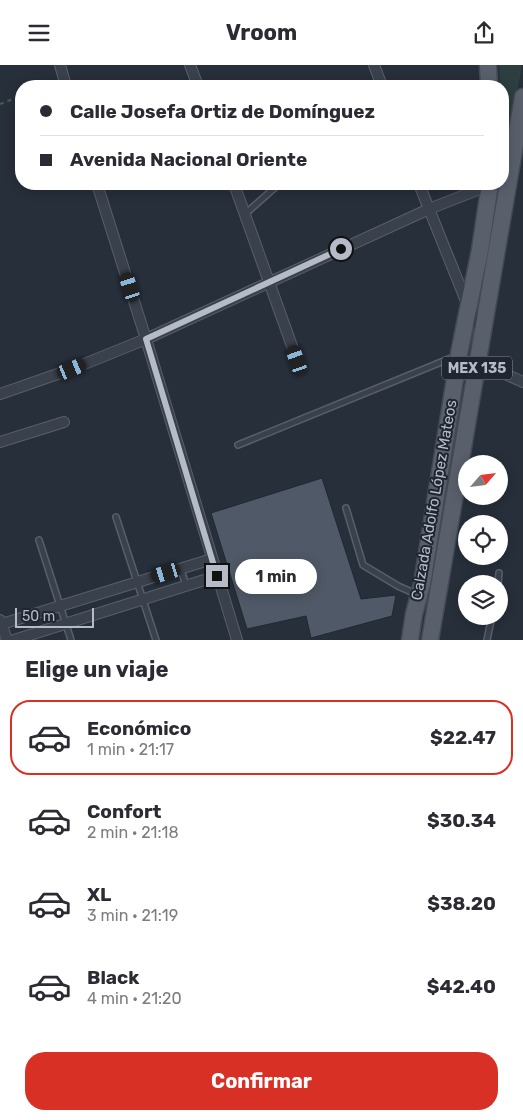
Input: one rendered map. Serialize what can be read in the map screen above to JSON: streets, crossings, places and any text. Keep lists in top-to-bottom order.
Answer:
{
  "streets": {
    "main road": ["MEX 135", "Calzada Adolfo López Mateos"]
  },
  "scale_bar": "50 m",
  "north": "top right",
  "page": {
    "header": "Vroom",
    "banner": ["Calle Josefa Ortiz de Domínguez", "Avenida Nacional Oriente"],
    "bubble": "1 min",
    "scale": "50 m",
    "heading": "Elige un viaje",
    "list": [
      {
        "name": "Económico",
        "note": "1 min · 21:17",
        "value": "$22.47"
      },
      {
        "name": "Confort",
        "note": "2 min · 21:18",
        "value": "$30.34"
      },
      {
        "name": "XL",
        "note": "3 min · 21:19",
        "value": "$38.20"
      },
      {
        "name": "Black",
        "note": "4 min · 21:20",
        "value": "$42.40"
      }
    ],
    "buttons": "Confirmar"
  }
}
